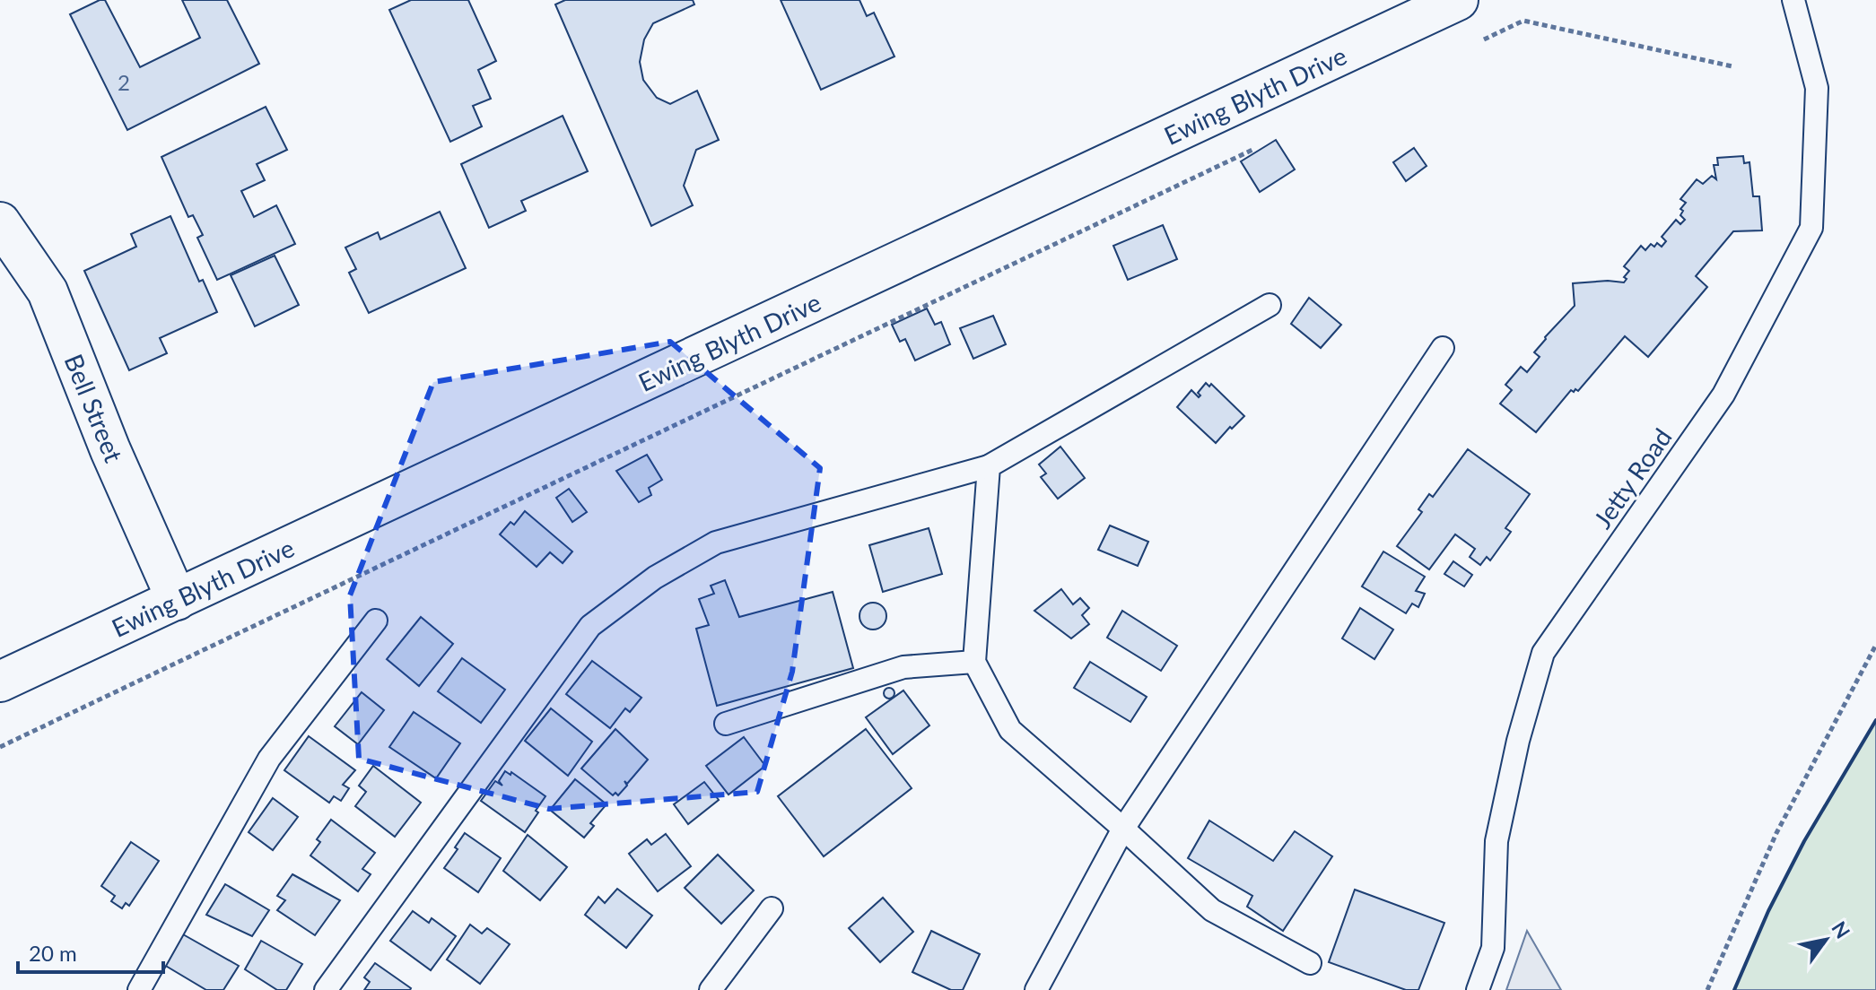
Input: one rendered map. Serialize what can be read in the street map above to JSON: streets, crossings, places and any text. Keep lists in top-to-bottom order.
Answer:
{
  "streets": {
    "street": ["Ewing Blyth Drive", "Bell Street"],
    "lane": ["Jetty Road"]
  },
  "crossings": [
    ["Ewing Blyth Drive", "Bell Street"]
  ],
  "house_numbers": ["2"],
  "scale_bar": "20 m",
  "north": "top right"
}
